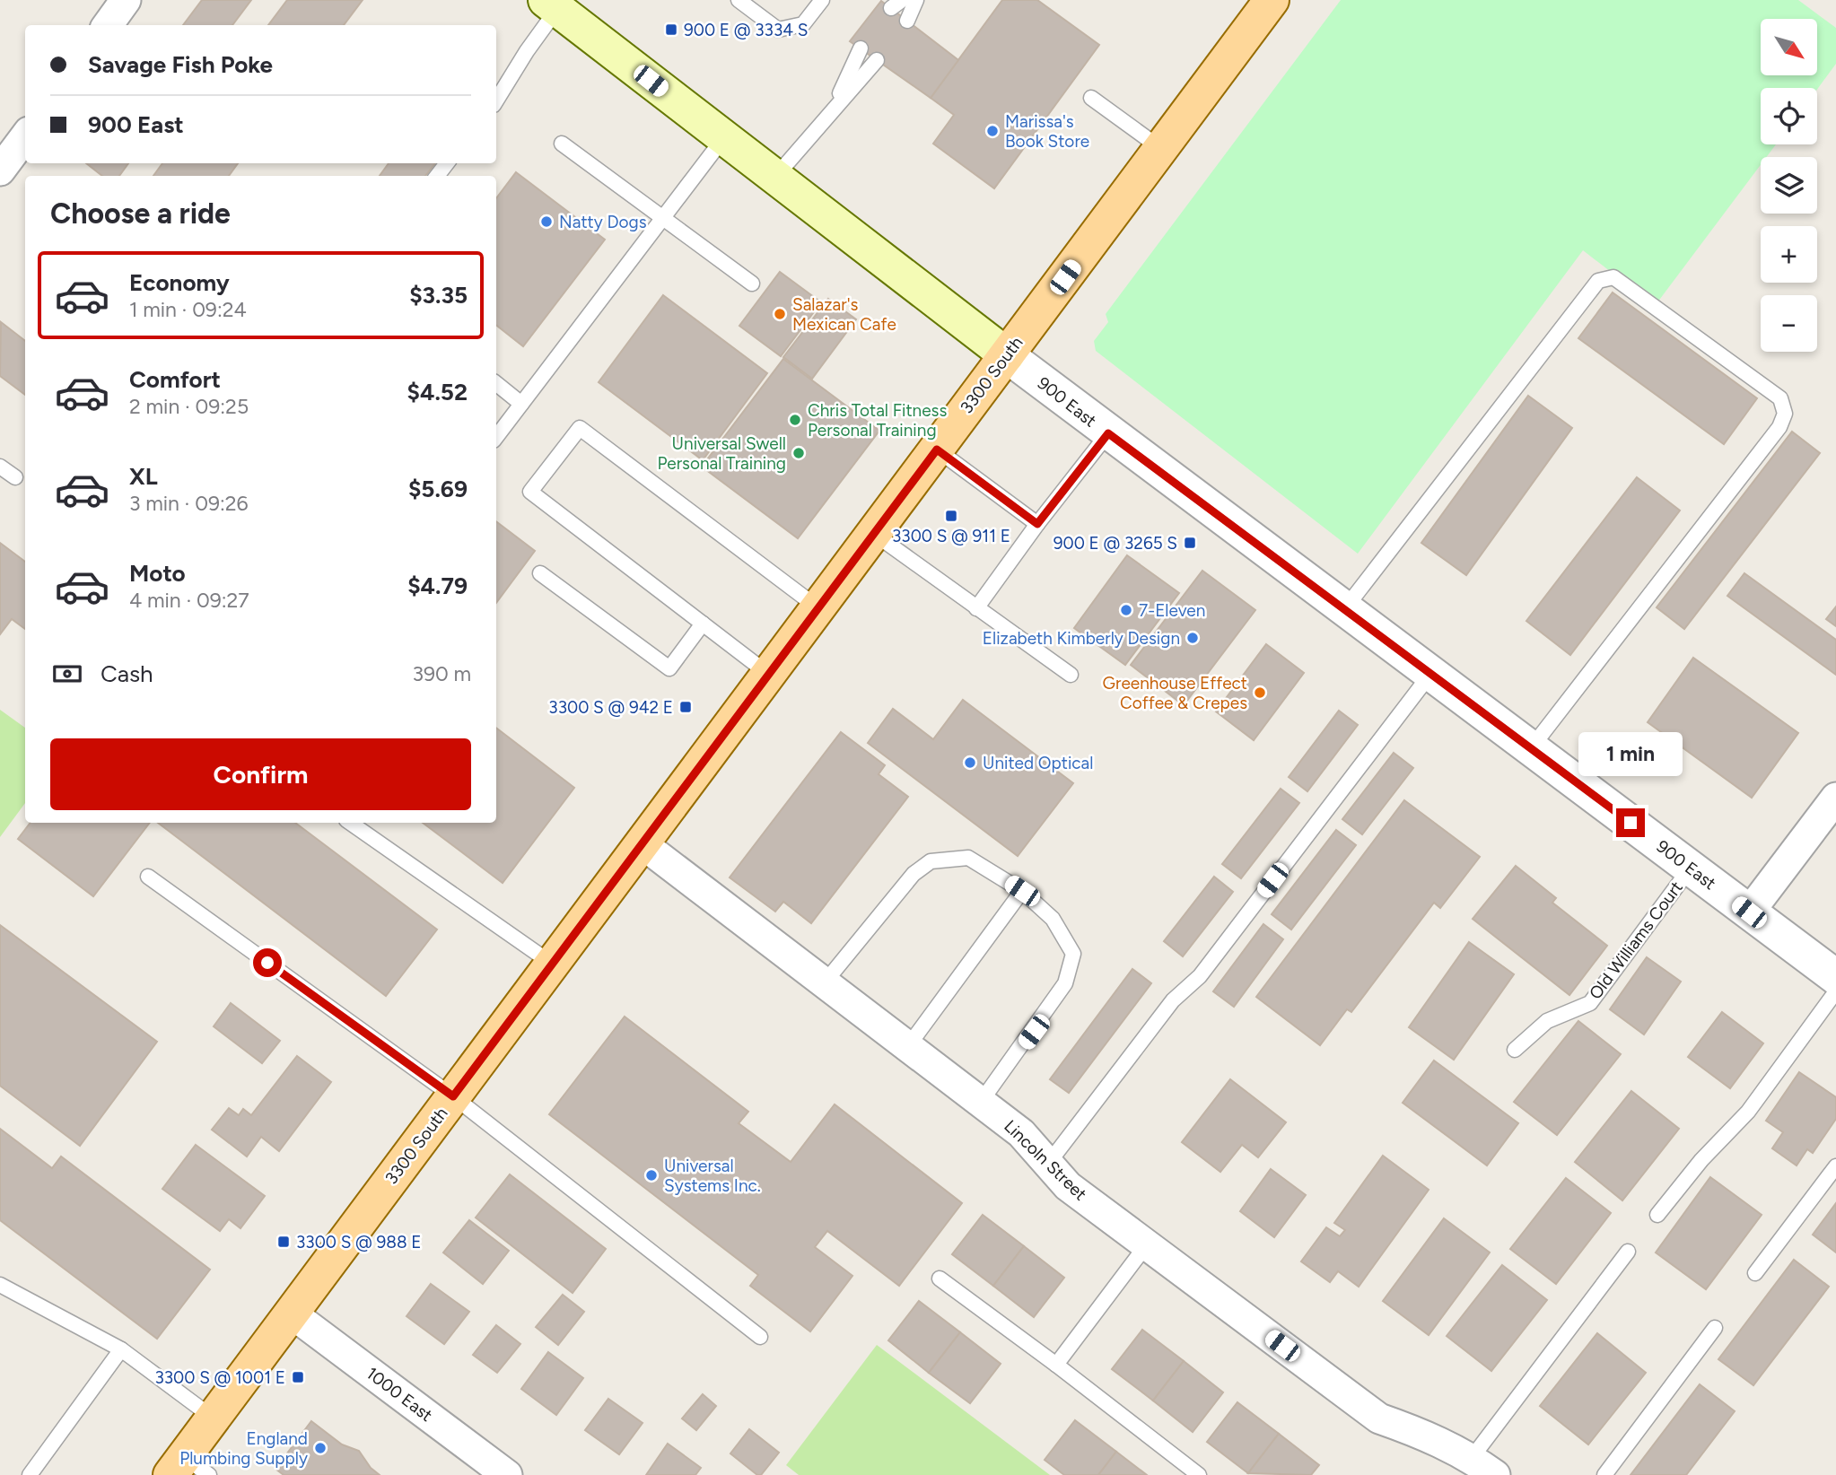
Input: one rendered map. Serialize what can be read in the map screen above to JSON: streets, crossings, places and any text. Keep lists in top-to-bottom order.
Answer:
{
  "streets": {
    "main road": ["3300 South", "900 East"],
    "street": ["Lincoln Street", "1000 East"],
    "lane": ["Old Williams Court"]
  },
  "crossings": [
    ["3300 South", "900 East"],
    ["3300 South", "Lincoln Street"],
    ["3300 South", "1000 East"],
    ["900 East", "Old Williams Court"]
  ],
  "places": {
    "transit": [
      "900 E @ 3334 S",
      "3300 S @ 911 E",
      "900 E @ 3265 S",
      "3300 S @ 942 E",
      "3300 S @ 988 E",
      "3300 S @ 1001 E"
    ],
    "other": [
      "Marissa's Book Store",
      "Natty Dogs",
      "Salazar's Mexican Cafe",
      "Chris Total Fitness Personal Training",
      "Universal Swell Personal Training",
      "7-Eleven",
      "Elizabeth Kimberly Design",
      "Greenhouse Effect Coffee & Crepes",
      "United Optical",
      "Universal Systems Inc.",
      "England Plumbing Supply"
    ]
  },
  "north": "bottom right",
  "page": {
    "map_buttons": ["+", "−"],
    "banner": ["Savage Fish Poke", "900 East"],
    "heading": "Choose a ride",
    "list": [
      {
        "name": "Economy",
        "note": "1 min · 09:24",
        "value": "$3.35"
      },
      {
        "name": "Comfort",
        "note": "2 min · 09:25",
        "value": "$4.52"
      },
      {
        "name": "XL",
        "note": "3 min · 09:26",
        "value": "$5.69"
      },
      {
        "name": "Moto",
        "note": "4 min · 09:27",
        "value": "$4.79"
      }
    ],
    "pay": ["Cash", "390 m"],
    "buttons": "Confirm",
    "bubble": "1 min"
  }
}
